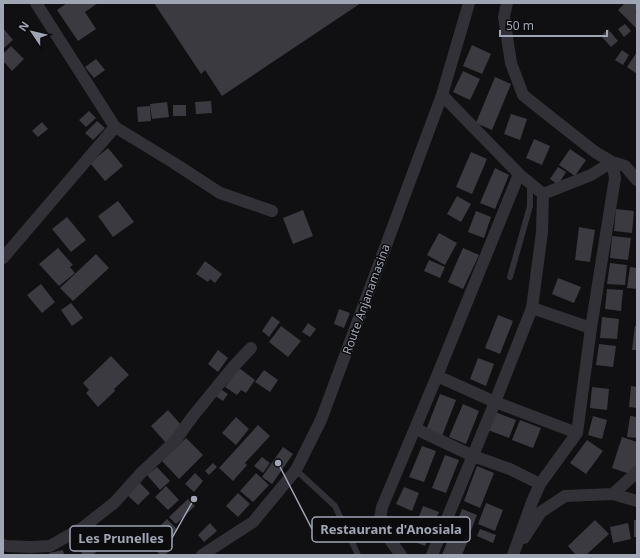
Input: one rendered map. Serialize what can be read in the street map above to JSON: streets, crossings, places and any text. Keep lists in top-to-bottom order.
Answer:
{
  "streets": {
    "street": ["Route Anjanamasina"]
  },
  "places": ["Restaurant d'Anosiala", "Les Prunelles"],
  "scale_bar": "50 m",
  "north": "top left"
}
